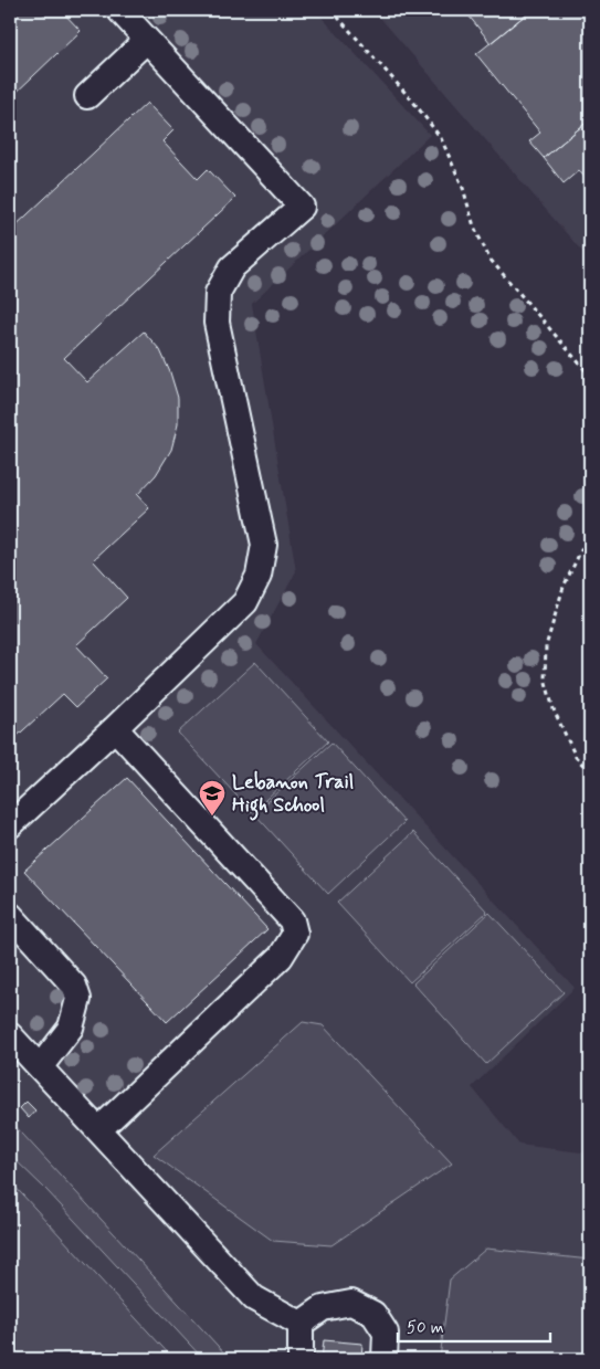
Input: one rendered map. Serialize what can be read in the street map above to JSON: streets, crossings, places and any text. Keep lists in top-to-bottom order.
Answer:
{
  "places": {
    "school or university": ["Lebanon Trail High School"]
  },
  "scale_bar": "50 m"
}
